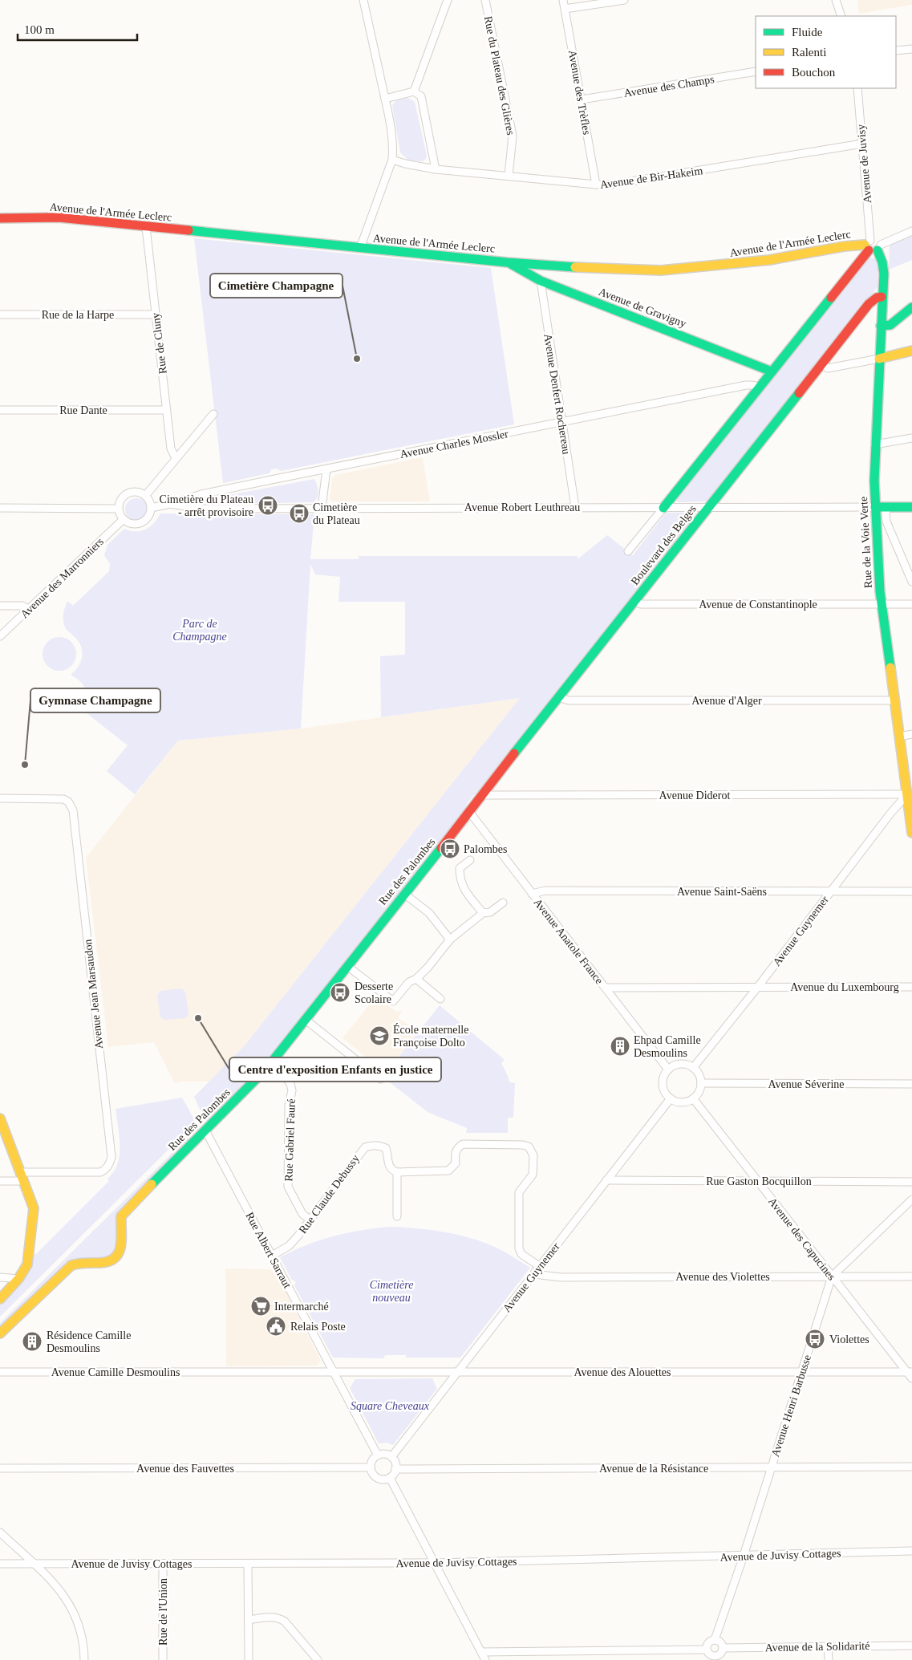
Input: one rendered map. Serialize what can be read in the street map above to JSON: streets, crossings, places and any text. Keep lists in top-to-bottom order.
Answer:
{
  "streets": {
    "street": [
      "Rue du Plateau des Glières",
      "Avenue des Champs",
      "Avenue des Trèfles",
      "Avenue de Juvisy",
      "Avenue de Bir-Hakeim",
      "Avenue de l'Armée Leclerc",
      "Avenue de Gravigny",
      "Rue de la Harpe",
      "Rue de Cluny",
      "Avenue Denfert Rochereau",
      "Rue Dante",
      "Avenue Charles Mossler",
      "Avenue Robert Leuthreau",
      "Rue de la Voie Verte",
      "Boulevard des Belges",
      "Avenue des Marronniers",
      "Avenue de Constantinople",
      "Avenue d'Alger",
      "Avenue Diderot",
      "Rue des Palombes",
      "Avenue Saint-Saëns",
      "Avenue Guynemer",
      "Avenue Anatole France",
      "Avenue du Luxembourg",
      "Avenue Jean Marsaudon",
      "Avenue Séverine",
      "Rue Gabriel Fauré",
      "Rue Gaston Bocquillon",
      "Rue Claude Debussy",
      "Avenue des Capucines",
      "Rue Albert Sarraut",
      "Avenue des Violettes",
      "Avenue Camille Desmoulins",
      "Avenue des Alouettes",
      "Avenue Henri Barbusse",
      "Avenue des Fauvettes",
      "Avenue de la Résistance",
      "Avenue de Juvisy Cottages",
      "Rue de l'Union",
      "Avenue de la Solidarité"
    ]
  },
  "crossings": [
    ["Rue du Plateau des Glières", "Avenue de Bir-Hakeim"],
    ["Avenue des Champs", "Avenue des Trèfles"],
    ["Avenue des Trèfles", "Avenue de Bir-Hakeim"],
    ["Avenue de Juvisy", "Avenue de Bir-Hakeim"],
    ["Avenue de Juvisy", "Avenue de l'Armée Leclerc"],
    ["Avenue de Juvisy", "Rue de la Voie Verte"],
    ["Avenue de Juvisy", "Boulevard des Belges"],
    ["Avenue de l'Armée Leclerc", "Avenue de Gravigny"],
    ["Avenue de l'Armée Leclerc", "Rue de Cluny"],
    ["Avenue de l'Armée Leclerc", "Rue de la Voie Verte"],
    ["Avenue de l'Armée Leclerc", "Boulevard des Belges"],
    ["Avenue de Gravigny", "Avenue Denfert Rochereau"],
    ["Avenue de Gravigny", "Boulevard des Belges"],
    ["Rue de la Harpe", "Rue de Cluny"],
    ["Rue de Cluny", "Rue Dante"],
    ["Avenue Denfert Rochereau", "Avenue Charles Mossler"],
    ["Avenue Denfert Rochereau", "Avenue Robert Leuthreau"],
    ["Avenue Charles Mossler", "Avenue Robert Leuthreau"],
    ["Avenue Charles Mossler", "Boulevard des Belges"],
    ["Avenue Charles Mossler", "Avenue des Marronniers"],
    ["Avenue Robert Leuthreau", "Rue de la Voie Verte"],
    ["Avenue Robert Leuthreau", "Boulevard des Belges"],
    ["Rue de la Voie Verte", "Boulevard des Belges"],
    ["Rue de la Voie Verte", "Avenue de Constantinople"],
    ["Rue de la Voie Verte", "Avenue d'Alger"],
    ["Rue de la Voie Verte", "Avenue Diderot"],
    ["Rue de la Voie Verte", "Avenue Guynemer"],
    ["Boulevard des Belges", "Avenue de Constantinople"],
    ["Boulevard des Belges", "Avenue d'Alger"],
    ["Boulevard des Belges", "Avenue Diderot"],
    ["Boulevard des Belges", "Rue des Palombes"],
    ["Boulevard des Belges", "Avenue Anatole France"],
    ["Avenue Diderot", "Avenue Guynemer"],
    ["Rue des Palombes", "Avenue Anatole France"],
    ["Rue des Palombes", "Rue Gabriel Fauré"],
    ["Rue des Palombes", "Rue Albert Sarraut"],
    ["Avenue Saint-Saëns", "Avenue Guynemer"],
    ["Avenue Saint-Saëns", "Avenue Anatole France"],
    ["Avenue Guynemer", "Avenue Anatole France"],
    ["Avenue Guynemer", "Avenue du Luxembourg"],
    ["Avenue Guynemer", "Avenue Séverine"],
    ["Avenue Guynemer", "Rue Gaston Bocquillon"],
    ["Avenue Guynemer", "Avenue des Capucines"],
    ["Avenue Guynemer", "Rue Albert Sarraut"],
    ["Avenue Guynemer", "Avenue des Violettes"],
    ["Avenue Guynemer", "Avenue des Alouettes"],
    ["Avenue Guynemer", "Avenue des Fauvettes"],
    ["Avenue Guynemer", "Avenue de la Résistance"],
    ["Avenue Anatole France", "Avenue du Luxembourg"],
    ["Avenue Anatole France", "Avenue Séverine"],
    ["Avenue Anatole France", "Avenue des Capucines"],
    ["Avenue Séverine", "Avenue des Capucines"],
    ["Rue Gabriel Fauré", "Rue Claude Debussy"],
    ["Rue Gaston Bocquillon", "Avenue des Capucines"],
    ["Rue Claude Debussy", "Rue Albert Sarraut"],
    ["Avenue des Capucines", "Avenue des Violettes"],
    ["Avenue des Capucines", "Avenue des Alouettes"],
    ["Avenue des Capucines", "Avenue Henri Barbusse"],
    ["Rue Albert Sarraut", "Avenue Camille Desmoulins"],
    ["Rue Albert Sarraut", "Avenue des Alouettes"],
    ["Rue Albert Sarraut", "Avenue des Fauvettes"],
    ["Rue Albert Sarraut", "Avenue de la Résistance"],
    ["Avenue des Violettes", "Avenue Henri Barbusse"],
    ["Avenue Camille Desmoulins", "Avenue des Alouettes"],
    ["Avenue des Alouettes", "Avenue Henri Barbusse"],
    ["Avenue Henri Barbusse", "Avenue de la Résistance"],
    ["Avenue Henri Barbusse", "Avenue de Juvisy Cottages"],
    ["Avenue des Fauvettes", "Avenue de la Résistance"],
    ["Avenue de Juvisy Cottages", "Rue de l'Union"]
  ],
  "parks": ["Parc de Champagne", "Cimetière nouveau", "Square Cheveaux"],
  "places": {
    "other": ["Cimetière Champagne", "Gymnase Champagne", "Centre d'exposition Enfants en justice"],
    "bus stop": [
      "Cimetière du Plateau - arrêt provisoire",
      "Cimetière du Plateau",
      "Palombes",
      "Desserte Scolaire",
      "Violettes"
    ],
    "school or university": ["École maternelle Françoise Dolto"],
    "building": ["Ehpad Camille Desmoulins", "Résidence Camille Desmoulins"],
    "supermarket": ["Intermarché"],
    "public building": ["Relais Poste"]
  },
  "legend": ["Fluide", "Ralenti", "Bouchon"],
  "scale_bar": "100 m"
}
